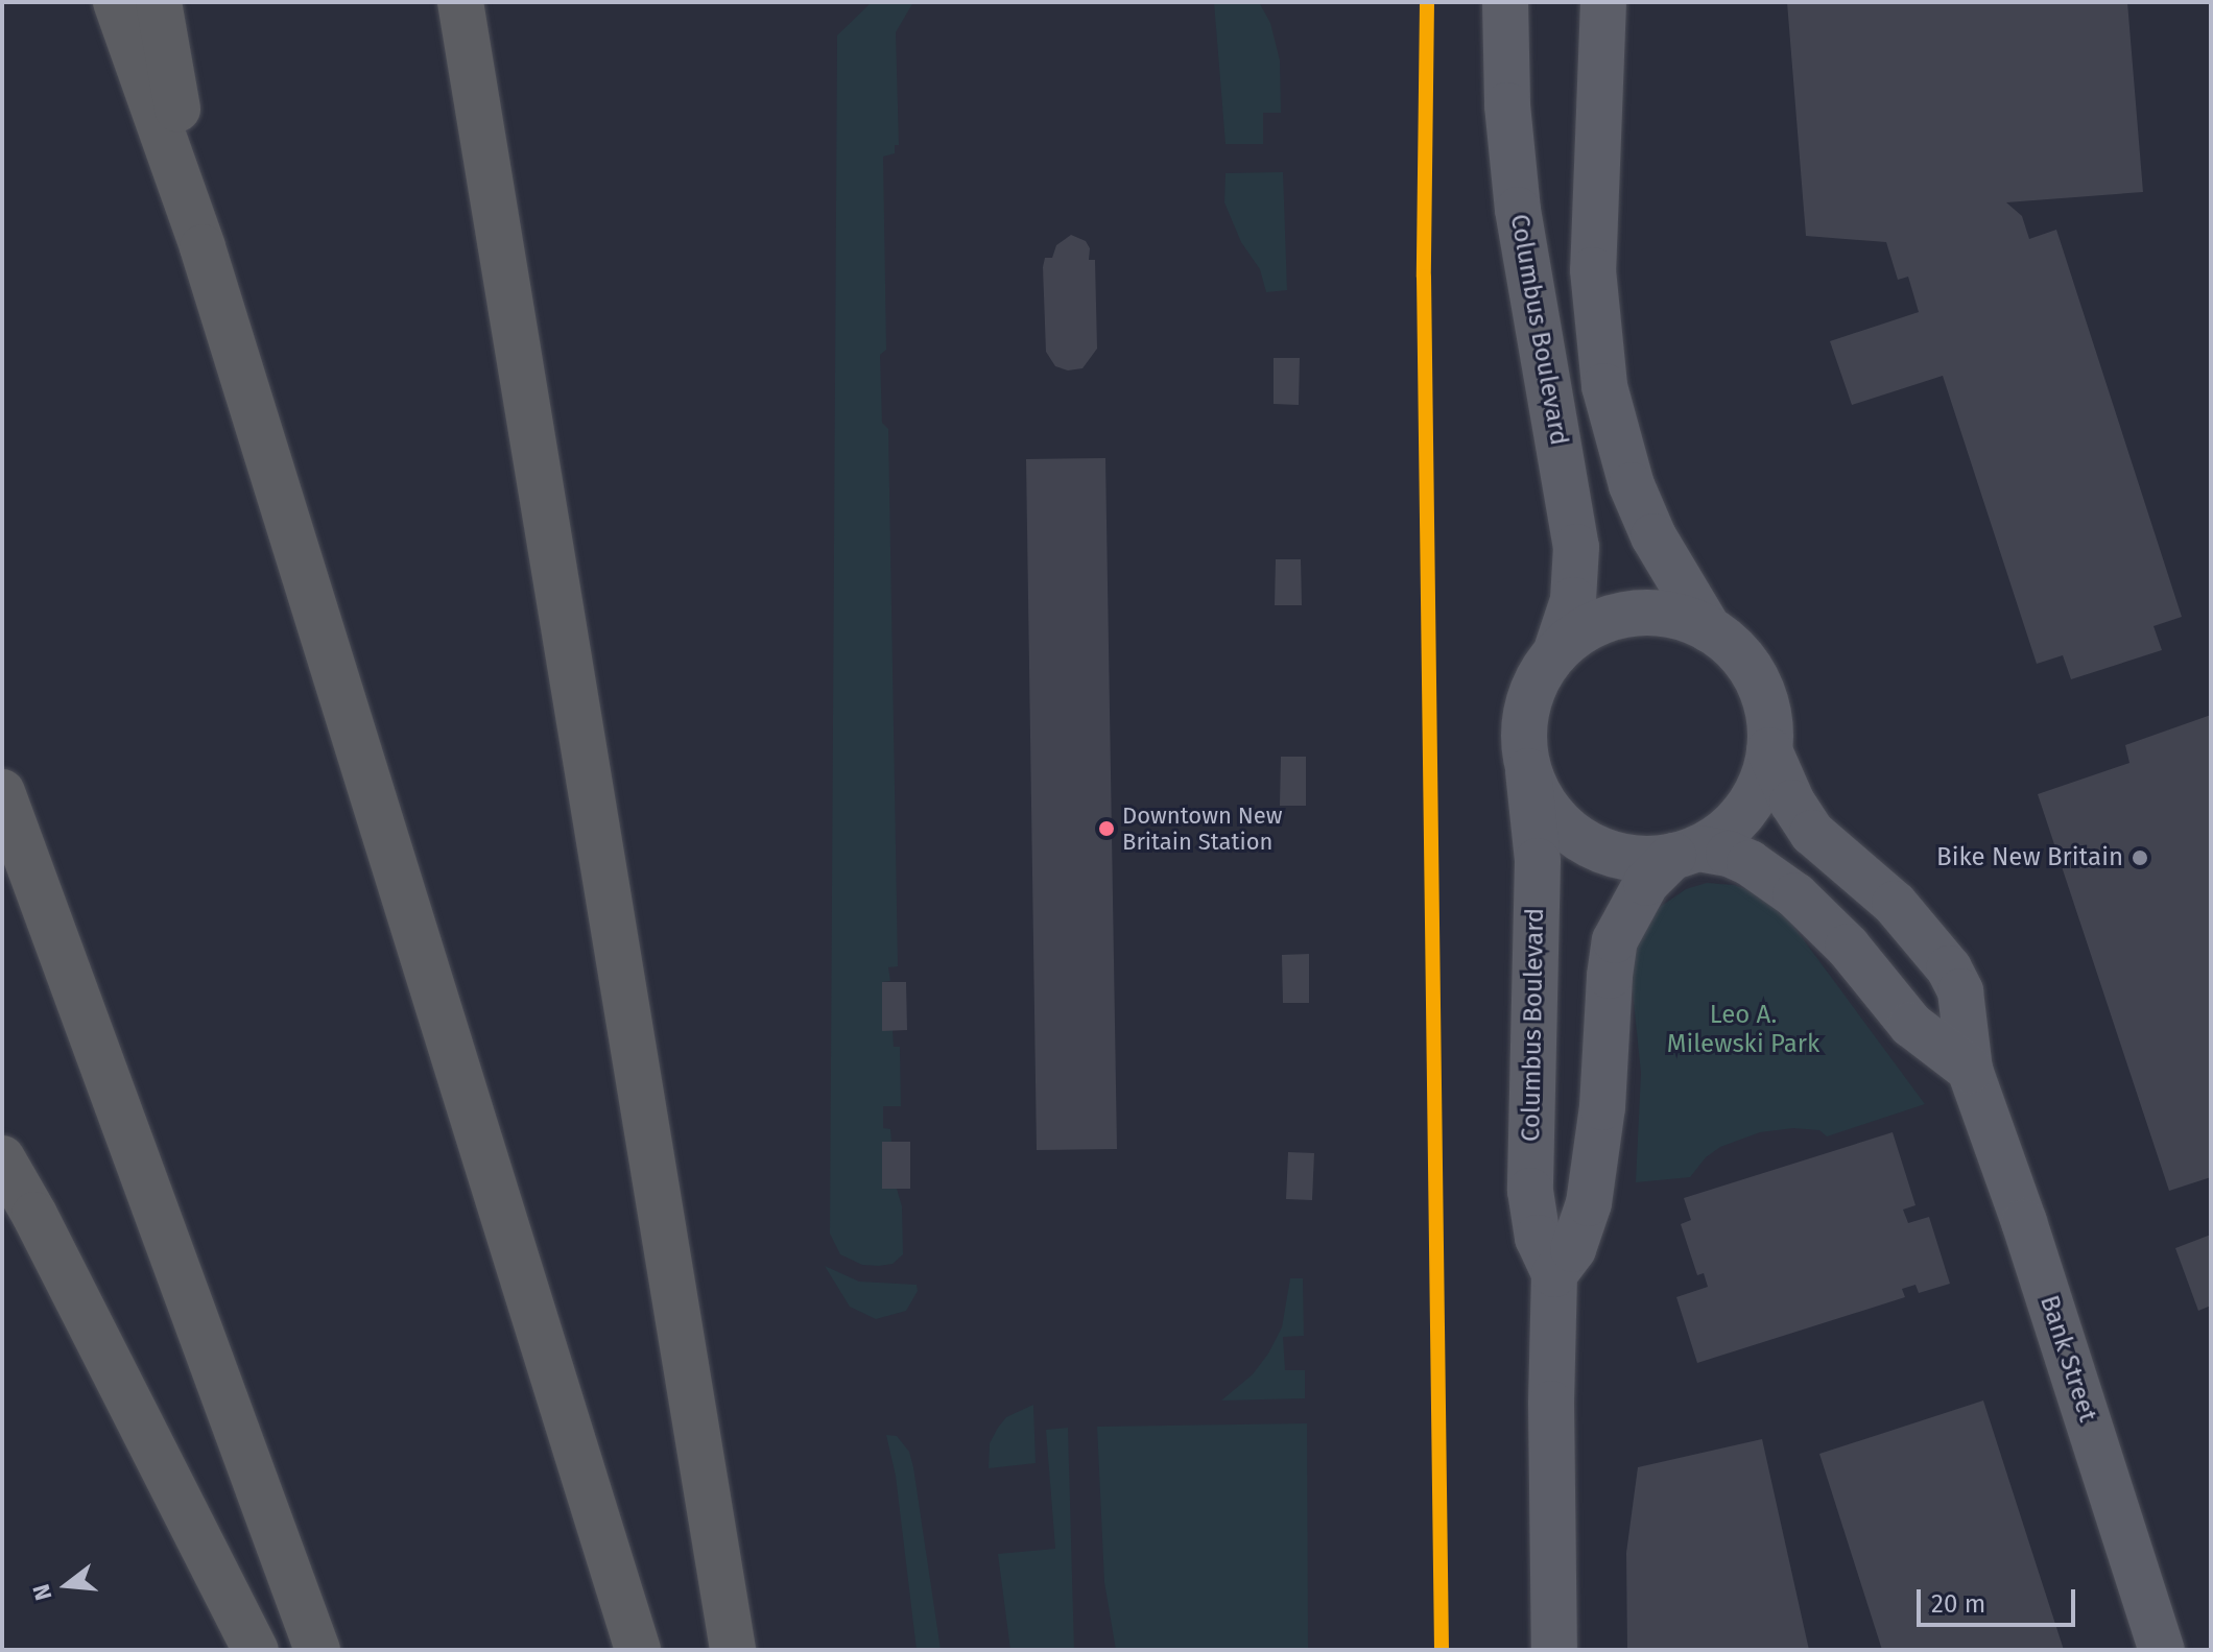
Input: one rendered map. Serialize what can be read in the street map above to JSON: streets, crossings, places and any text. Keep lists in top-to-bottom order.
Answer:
{
  "streets": {
    "street": ["Columbus Boulevard", "Bank Street"]
  },
  "crossings": [
    ["Columbus Boulevard", "Bank Street"]
  ],
  "parks": ["Leo A. Milewski Park"],
  "places": ["Downtown New Britain Station", "Bike New Britain"],
  "scale_bar": "20 m",
  "north": "left"
}
